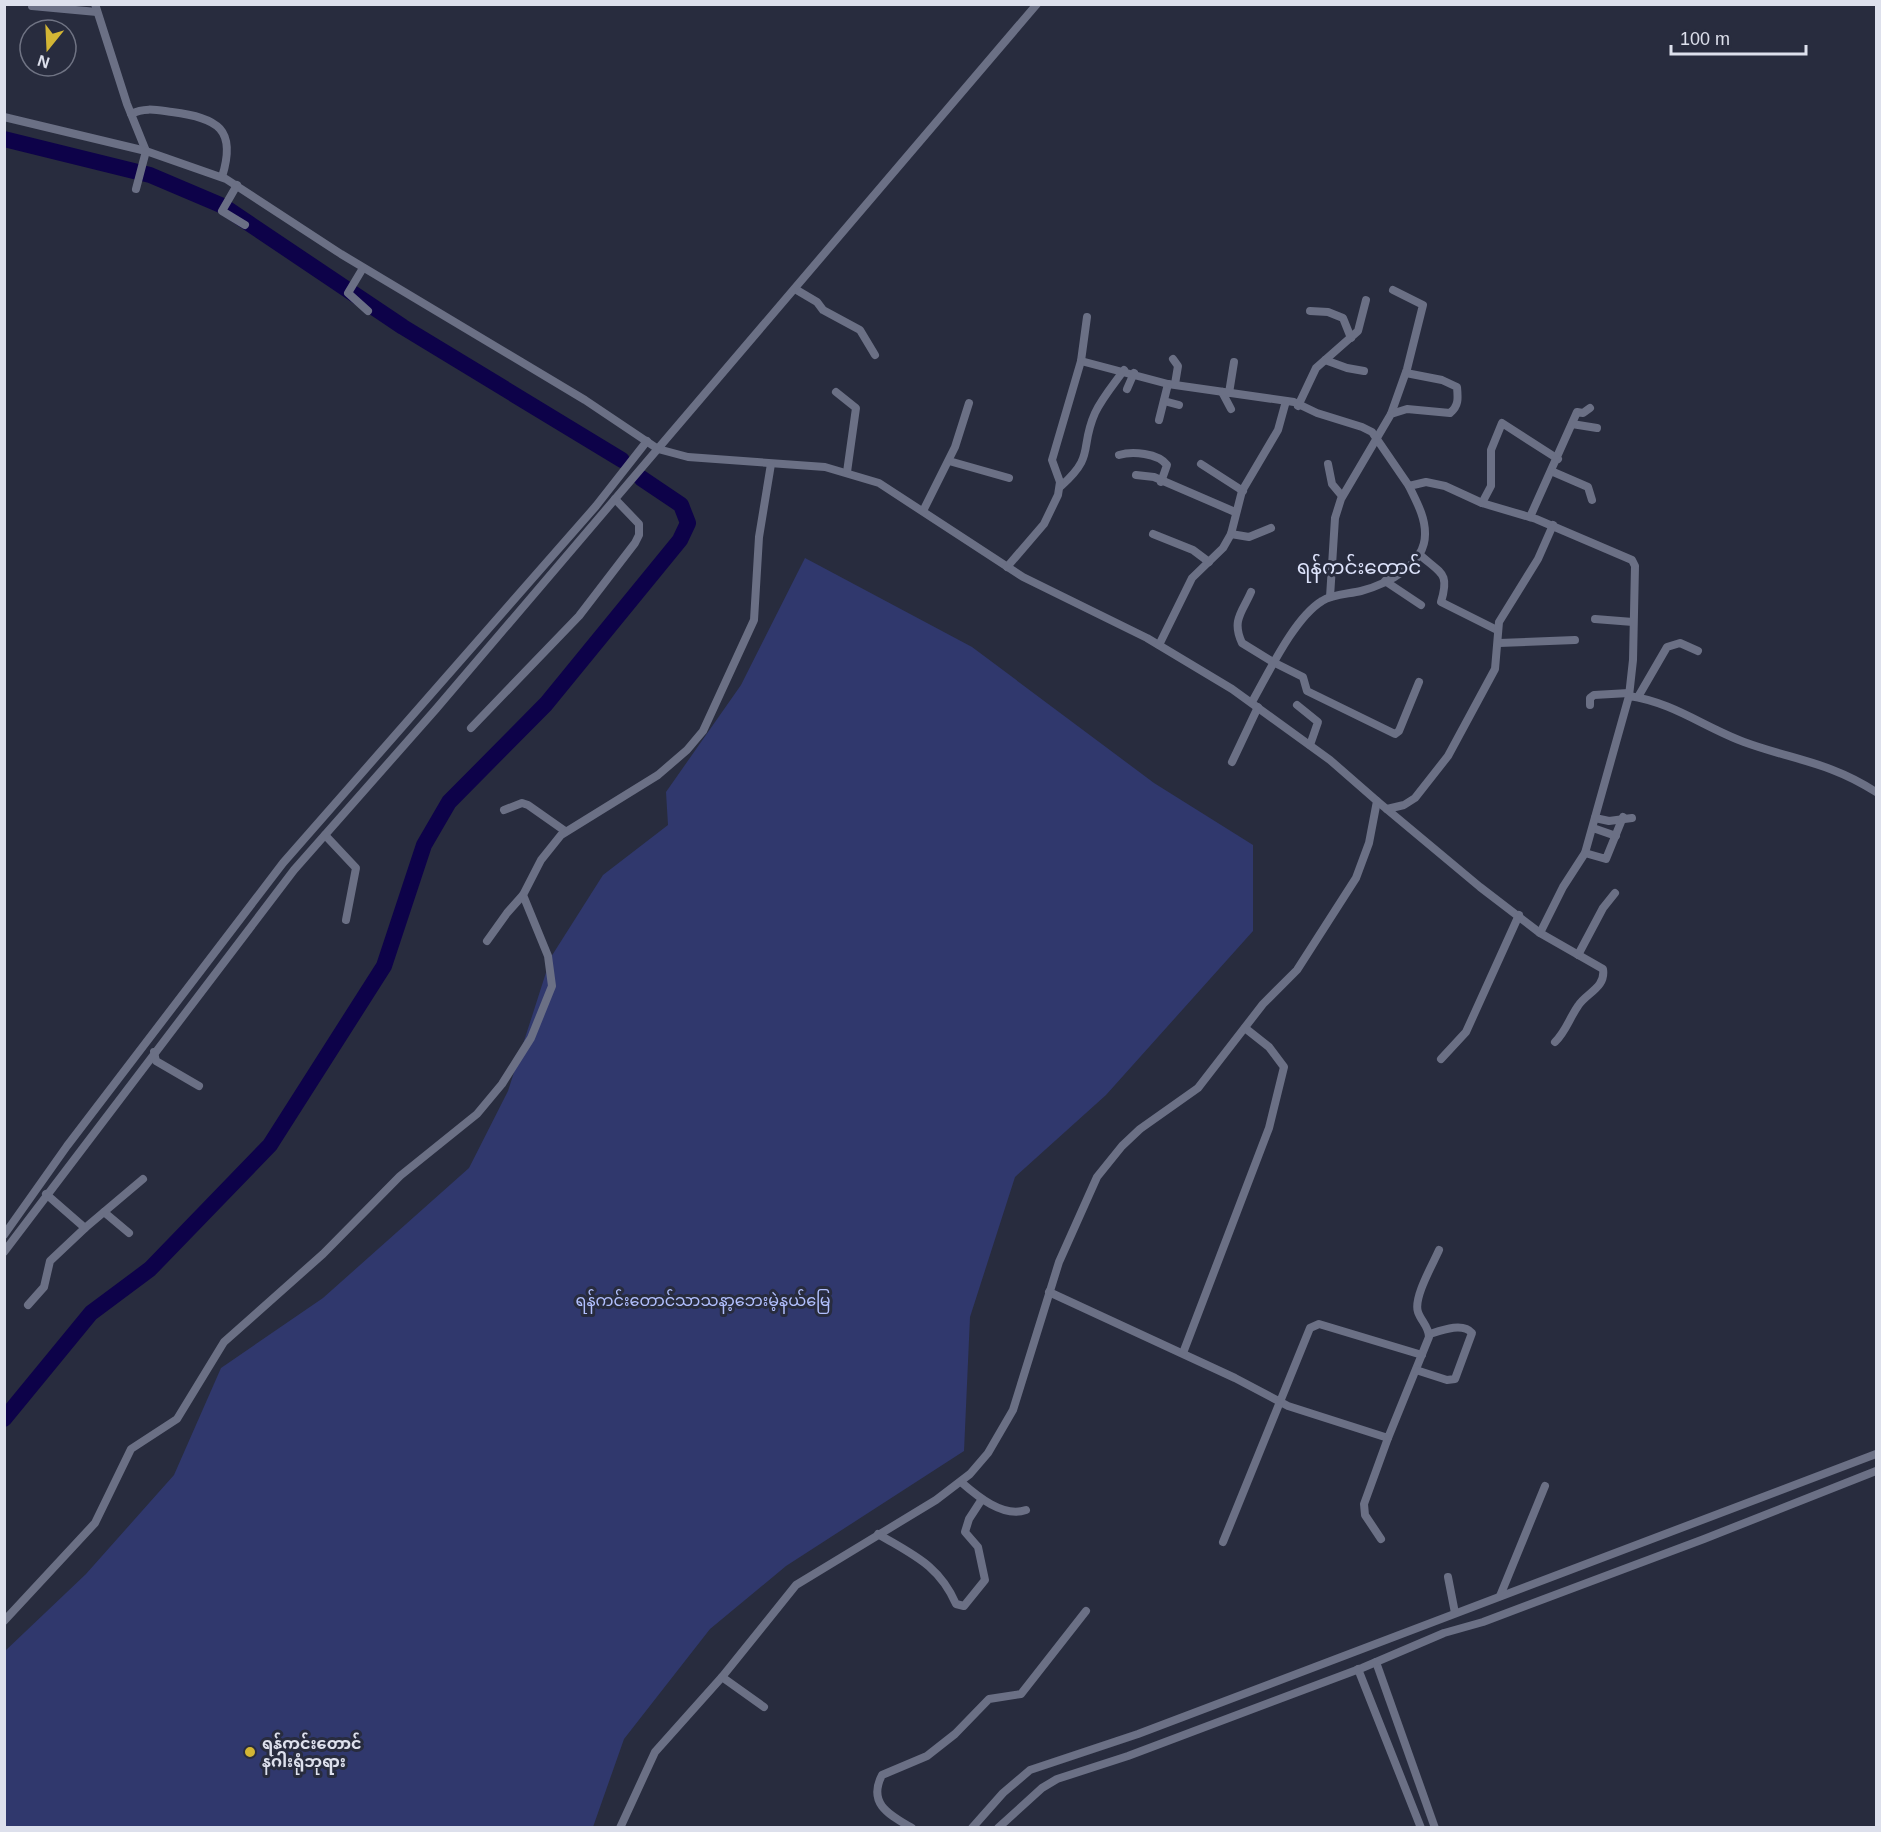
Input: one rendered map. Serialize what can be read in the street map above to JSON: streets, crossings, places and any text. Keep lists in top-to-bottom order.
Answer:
{
  "districts": ["ရန်ကင်းတောင်"],
  "parks": ["ရန်ကင်းတောင်သာသနာ့ဘေးမဲ့နယ်မြေ"],
  "places": ["ရန်ကင်းတောင် နဂါးရုံဘုရား"],
  "scale_bar": "100 m",
  "north": "bottom"
}
